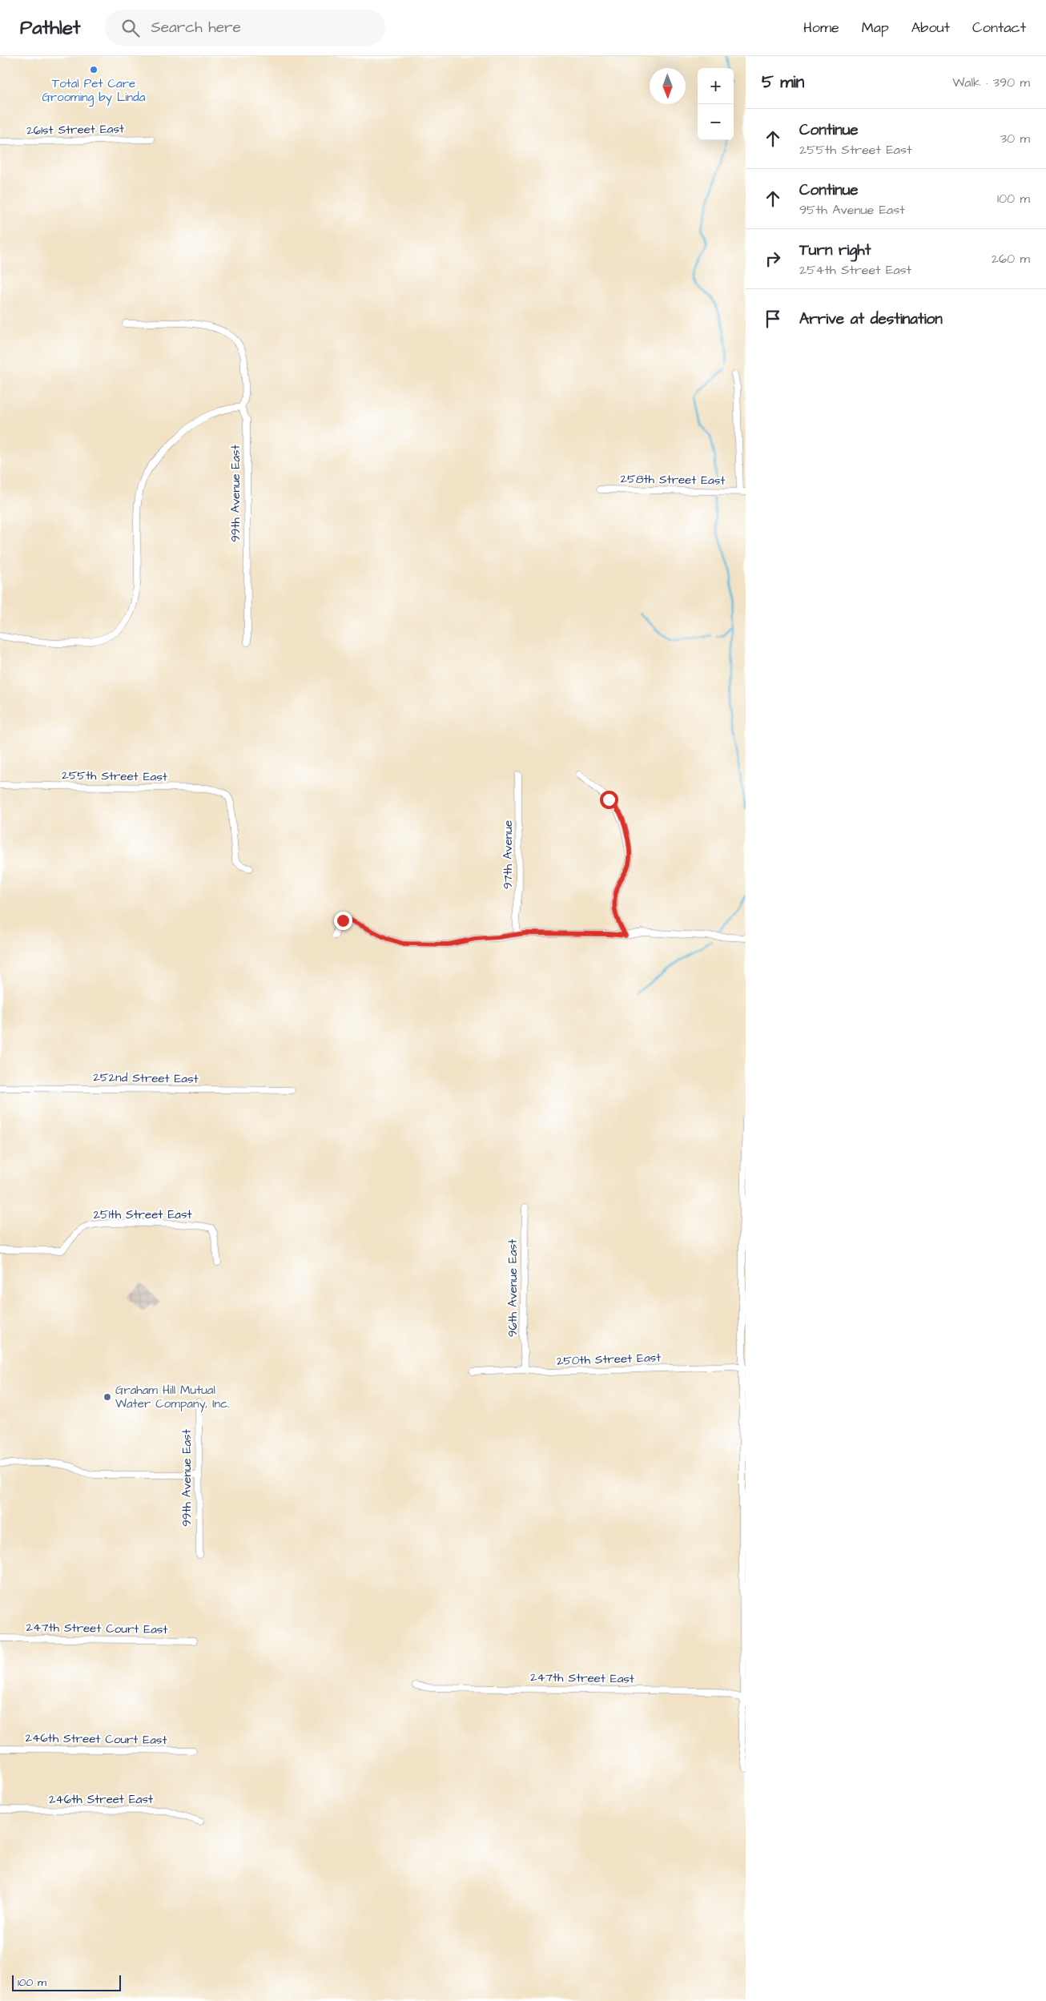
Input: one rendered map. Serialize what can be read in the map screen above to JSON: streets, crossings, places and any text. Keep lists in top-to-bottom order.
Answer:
{
  "streets": {
    "street": [
      "261st Street East",
      "258th Street East",
      "99th Avenue East",
      "255th Street East",
      "97th Avenue",
      "252nd Street East",
      "251th Street East",
      "96th Avenue East",
      "250th Street East",
      "247th Street Court East",
      "247th Street East",
      "246th Street Court East",
      "246th Street East"
    ]
  },
  "crossings": [
    ["96th Avenue East", "250th Street East"]
  ],
  "places": ["Total Pet Care Grooming by Linda", "Graham Hill Mutual Water Company, Inc."],
  "scale_bar": "100 m",
  "north": "bottom",
  "page": {
    "header": "Pathlet",
    "search": "Search here",
    "nav": [
      "Home",
      "Map",
      "About",
      "Contact"
    ],
    "heading": ["5 min", "Walk · 390 m"],
    "map_buttons": ["+", "−"],
    "list": [
      ["Continue", "255th Street East", "30 m"],
      ["Continue", "95th Avenue East", "100 m"],
      ["Turn right", "254th Street East", "260 m"],
      "Arrive at destination"
    ],
    "scale": "100 m"
  }
}
